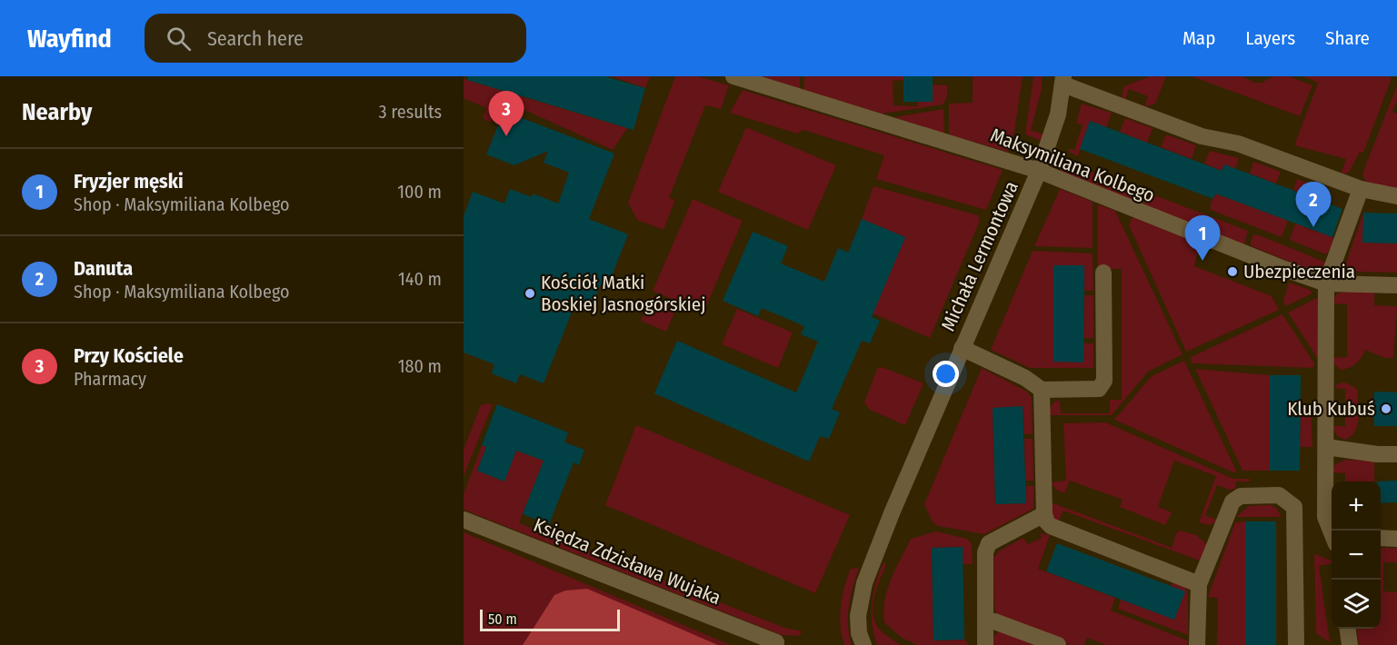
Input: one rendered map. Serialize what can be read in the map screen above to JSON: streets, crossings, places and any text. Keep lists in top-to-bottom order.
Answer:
{
  "streets": {
    "street": ["Maksymiliana Kolbego", "Michała Lermontowa", "Księdza Zdzisława Wujaka"]
  },
  "crossings": [
    ["Maksymiliana Kolbego", "Michała Lermontowa"]
  ],
  "places": ["Ubezpieczenia", "Kościół Matki Boskiej Jasnogórskiej", "Klub Kubuś"],
  "scale_bar": "50 m",
  "page": {
    "header": "Wayfind",
    "search": "Search here",
    "nav": ["Map", "Layers", "Share"],
    "heading": ["Nearby", "3 results"],
    "pins": ["3", "2", "1"],
    "list": [
      {
        "mark": "1",
        "name": "Fryzjer męski",
        "note": "Shop · Maksymiliana Kolbego",
        "value": "100 m"
      },
      {
        "mark": "2",
        "name": "Danuta",
        "note": "Shop · Maksymiliana Kolbego",
        "value": "140 m"
      },
      {
        "mark": "3",
        "name": "Przy Kościele",
        "note": "Pharmacy",
        "value": "180 m"
      }
    ],
    "map_buttons": ["+", "−"],
    "scale": "50 m"
  }
}
